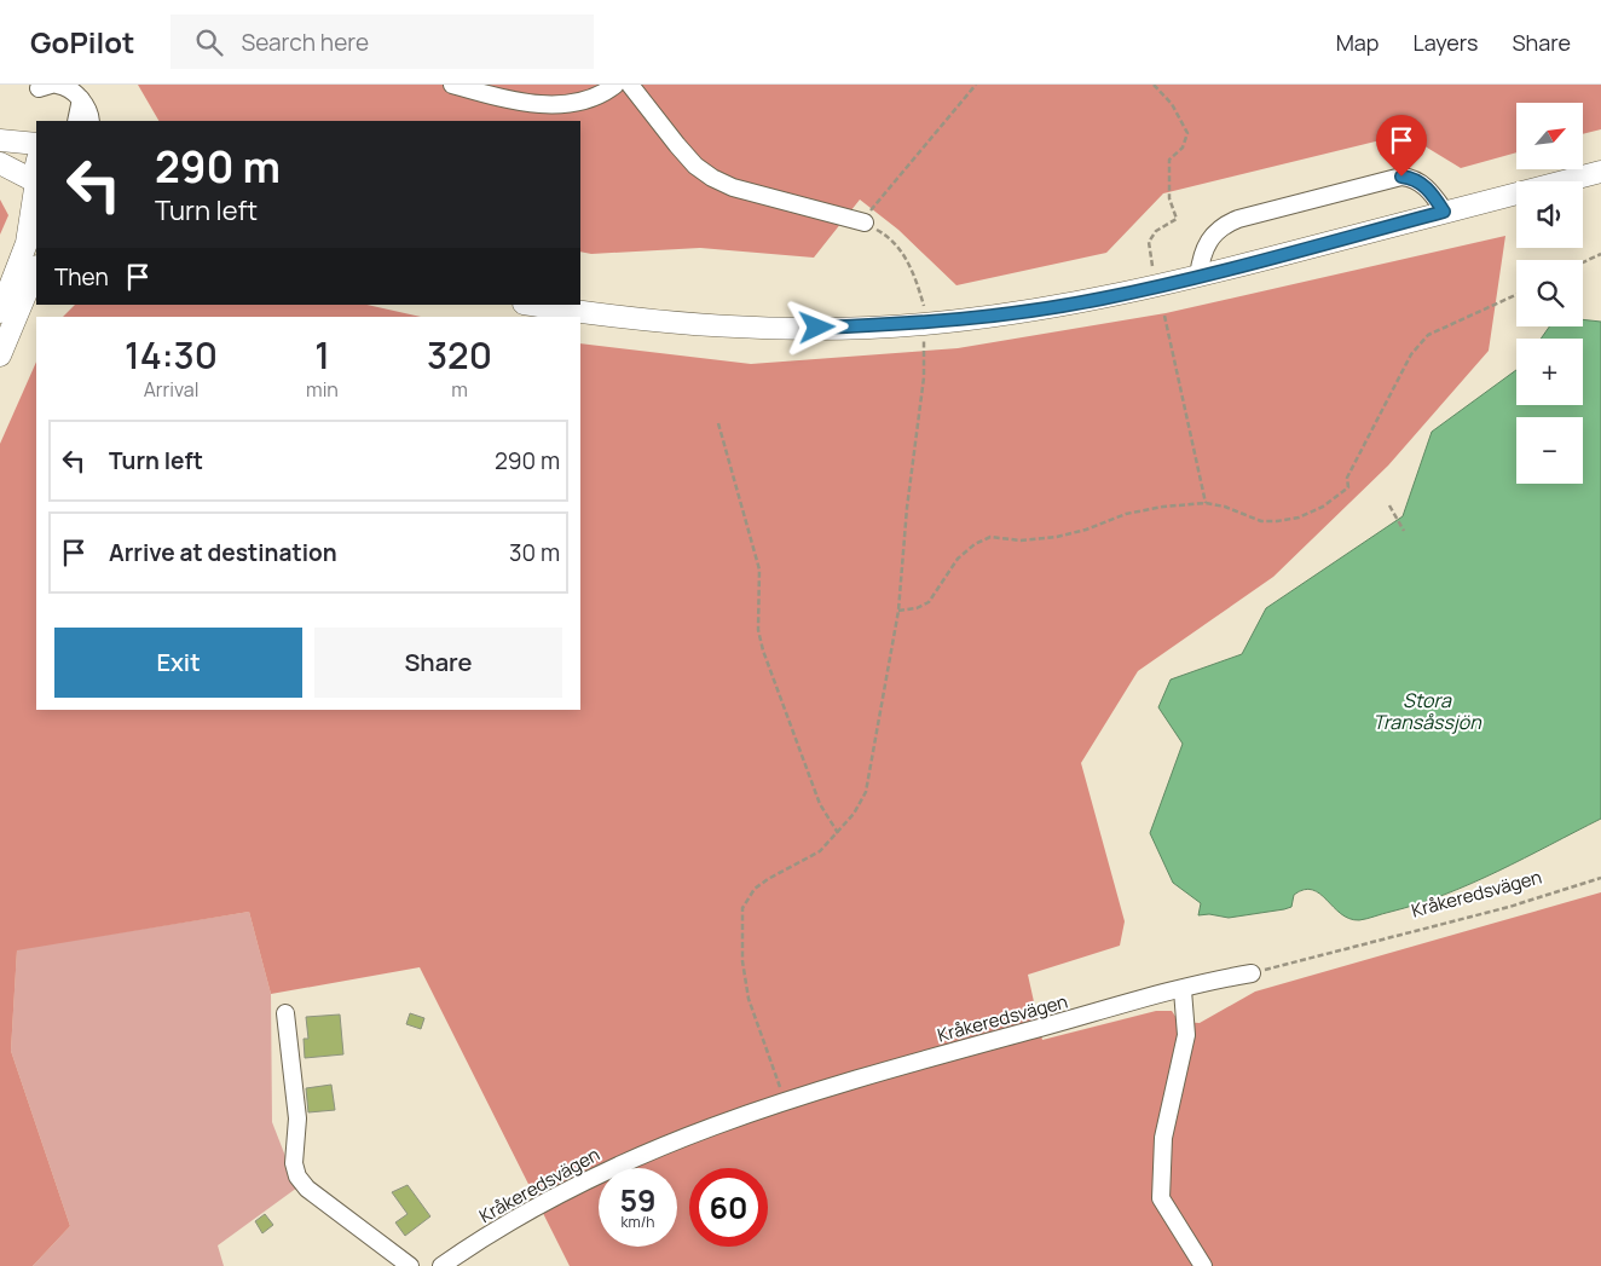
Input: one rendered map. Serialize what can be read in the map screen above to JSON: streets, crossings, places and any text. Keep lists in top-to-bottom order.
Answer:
{
  "streets": {
    "street": ["Kråkeredsvägen"]
  },
  "water": ["Stora Transåssjön"],
  "north": "top right",
  "page": {
    "header": "GoPilot",
    "search": "Search here",
    "nav": ["Map", "Layers", "Share"],
    "map_buttons": ["+", "−"],
    "turn": ["290 m", "Turn left"],
    "then": "Then",
    "eta": [
      "14:30",
      "Arrival",
      "1",
      "min",
      "320",
      "m"
    ],
    "list": [
      {
        "name": "Turn left",
        "value": "290 m"
      },
      {
        "name": "Arrive at destination",
        "value": "30 m"
      }
    ],
    "buttons": ["Exit", "Share"],
    "speed": "59 km/h",
    "limit": "60"
  }
}
